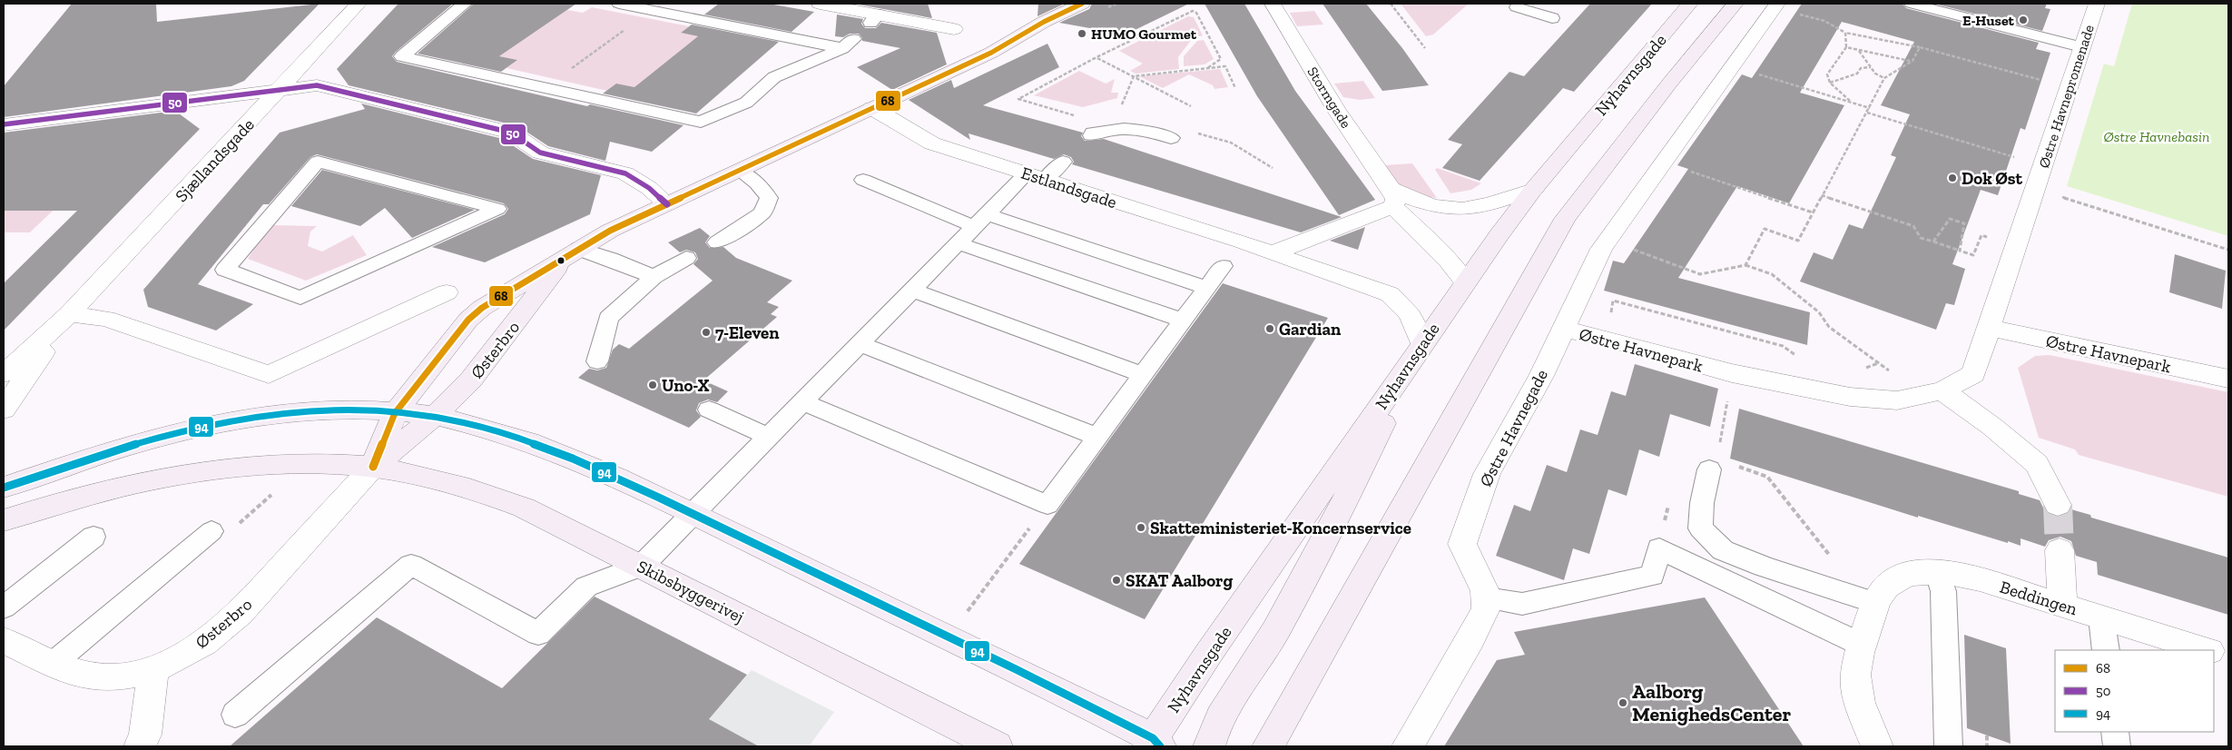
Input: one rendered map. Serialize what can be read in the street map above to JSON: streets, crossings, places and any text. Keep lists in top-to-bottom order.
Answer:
{
  "streets": {
    "street": [
      "Nyhavnsgade",
      "Østre Havnepromenade",
      "Stormgade",
      "Sjællandsgade",
      "Estlandsgade",
      "Østerbro",
      "Østre Havnepark",
      "Østre Havnegade",
      "Skibsbyggerivej",
      "Beddingen"
    ]
  },
  "crossings": [
    ["Nyhavnsgade", "Stormgade"],
    ["Nyhavnsgade", "Estlandsgade"],
    ["Østre Havnepromenade", "Østre Havnepark"],
    ["Estlandsgade", "Østerbro"],
    ["Østerbro", "Skibsbyggerivej"],
    ["Østre Havnepark", "Østre Havnegade"]
  ],
  "water": ["Østre Havnebasin"],
  "places": [
    "E-Huset",
    "HUMO Gourmet",
    "Dok Øst",
    "Gardian",
    "7-Eleven",
    "Uno-X",
    "Skatteministeriet-Koncernservice",
    "SKAT Aalborg",
    "Aalborg MenighedsCenter"
  ],
  "lines": ["transit line 68", "transit line 50", "transit line 94"],
  "legend": ["68", "50", "94"]
}
